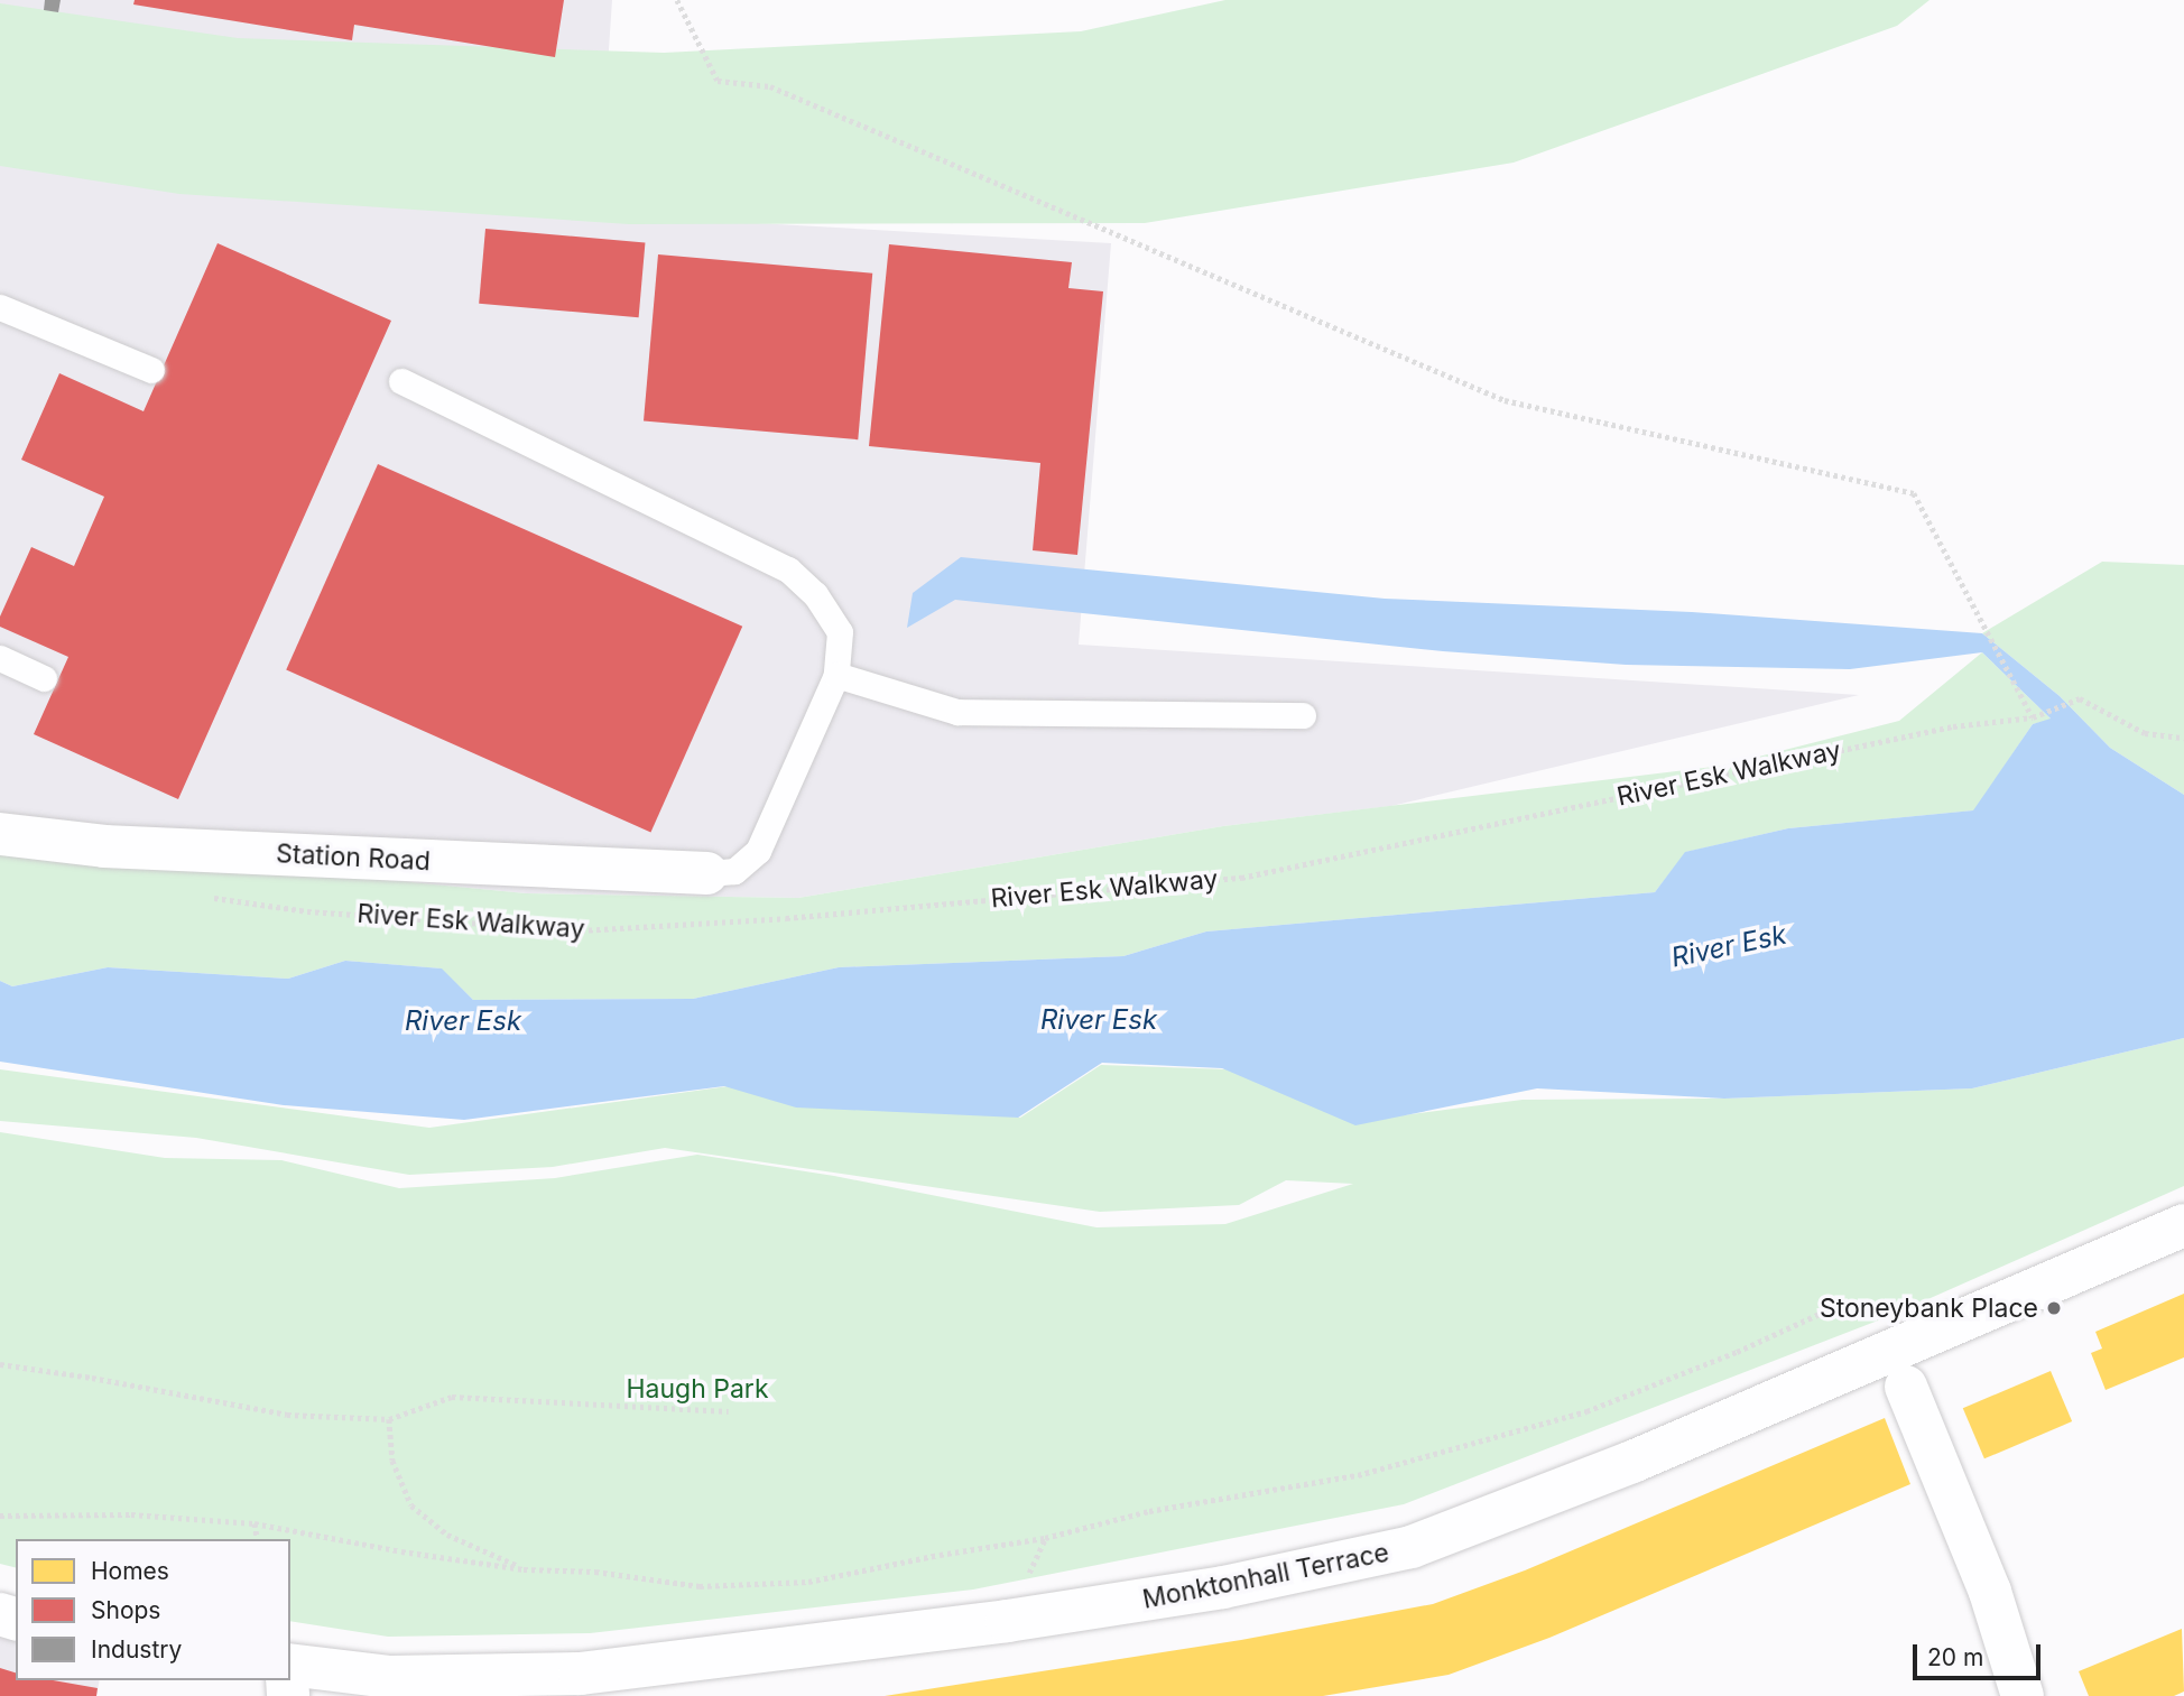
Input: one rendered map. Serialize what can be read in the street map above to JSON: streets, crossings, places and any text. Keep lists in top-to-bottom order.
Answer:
{
  "streets": {
    "main road": ["Station Road", "Monktonhall Terrace"],
    "path": ["River Esk Walkway"]
  },
  "water": ["River Esk"],
  "parks": ["Haugh Park"],
  "places": ["Stoneybank Place"],
  "legend": ["Homes", "Shops", "Industry"],
  "scale_bar": "20 m"
}
